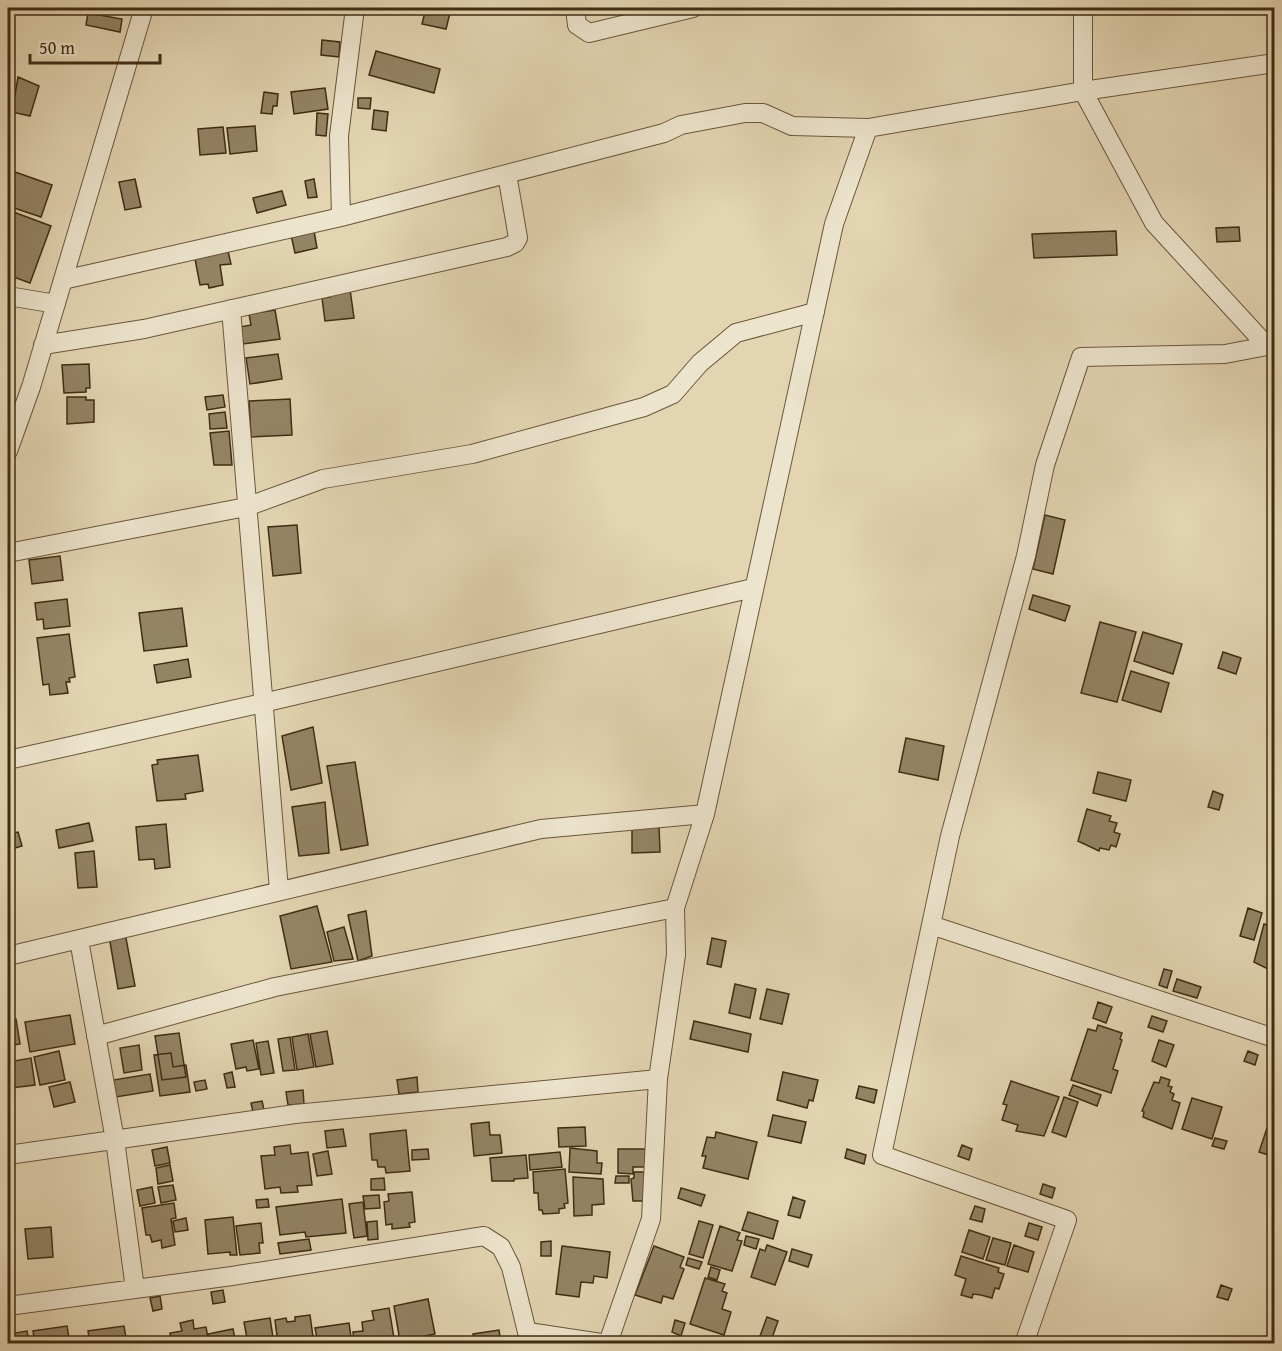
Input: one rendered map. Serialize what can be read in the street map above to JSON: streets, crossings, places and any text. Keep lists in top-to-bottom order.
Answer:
{
  "scale_bar": "50 m"
}
